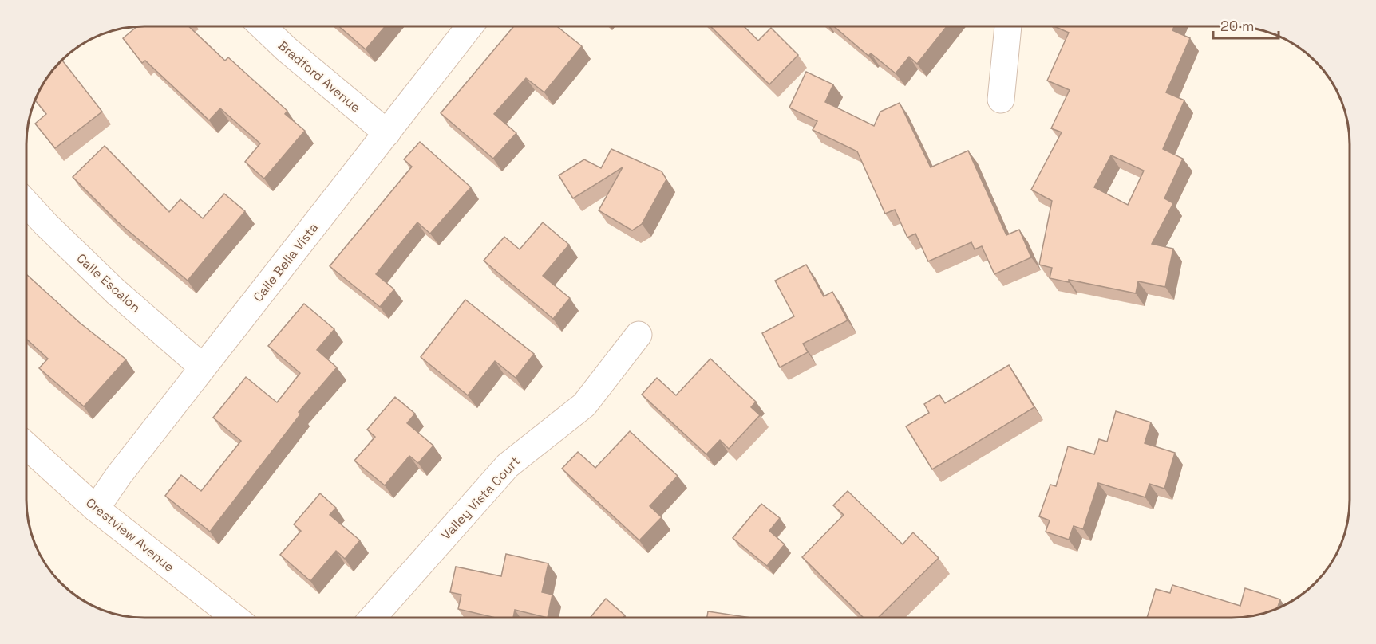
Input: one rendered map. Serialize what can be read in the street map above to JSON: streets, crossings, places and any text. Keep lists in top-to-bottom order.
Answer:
{
  "streets": {
    "street": [
      "Bradford Avenue",
      "Calle Bella Vista",
      "Calle Escalon",
      "Valley Vista Court",
      "Crestview Avenue"
    ]
  },
  "crossings": [
    ["Bradford Avenue", "Calle Bella Vista"],
    ["Calle Bella Vista", "Calle Escalon"],
    ["Calle Bella Vista", "Crestview Avenue"]
  ],
  "scale_bar": "20 m"
}
